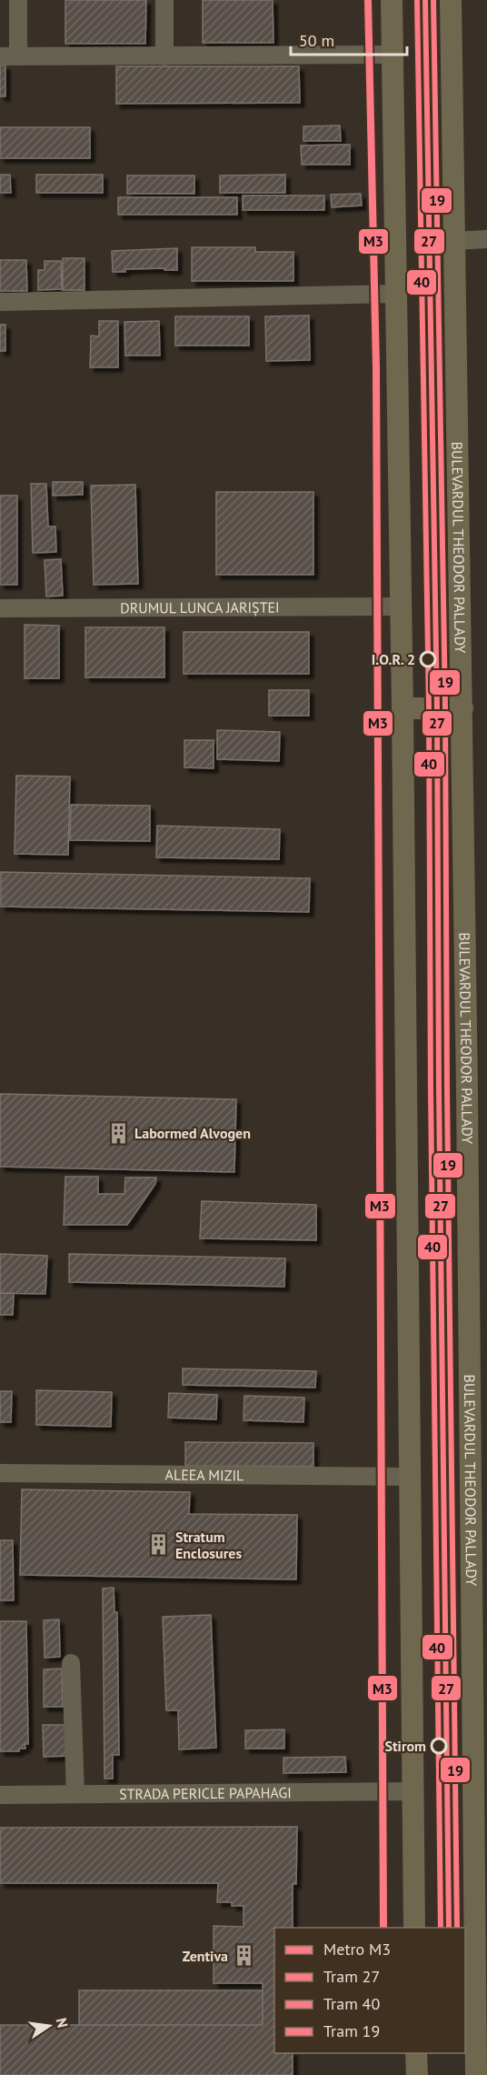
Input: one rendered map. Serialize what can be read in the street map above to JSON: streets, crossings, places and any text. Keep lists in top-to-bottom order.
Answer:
{
  "streets": {
    "main road": ["BULEVARDUL THEODOR PALLADY"],
    "street": ["DRUMUL LUNCA JARIȘTEI", "ALEEA MIZIL", "STRADA PERICLE PAPAHAGI"]
  },
  "places": {
    "other": ["I.O.R. 2", "Stirom"],
    "building": ["Labormed Alvogen", "Stratum Enclosures", "Zentiva"]
  },
  "lines": [
    "metro line M3",
    "tram line 27",
    "tram line 40",
    "tram line 19"
  ],
  "legend": [
    "Metro M3",
    "Tram 27",
    "Tram 40",
    "Tram 19"
  ],
  "scale_bar": "50 m",
  "north": "right"
}
